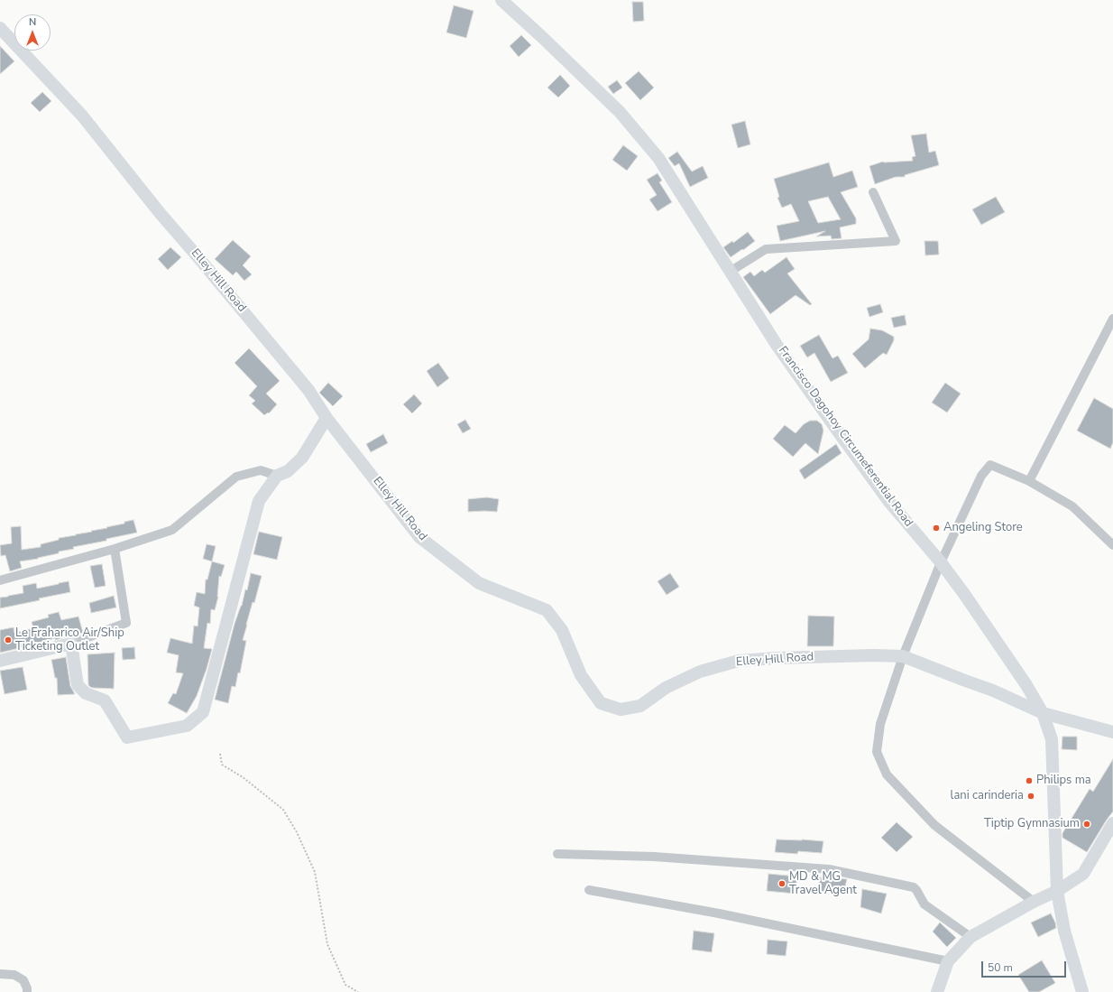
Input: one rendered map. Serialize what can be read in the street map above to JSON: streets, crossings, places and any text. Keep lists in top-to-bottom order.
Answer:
{
  "streets": {
    "street": ["Elley Hill Road", "Francisco Dagohoy Circumeferential Road"]
  },
  "crossings": [
    ["Elley Hill Road", "Francisco Dagohoy Circumeferential Road"]
  ],
  "places": [
    "Angeling Store",
    "Le Fraharico Air/Ship Ticketing Outlet",
    "Philips ma",
    "lani carinderia",
    "Tiptip Gymnasium",
    "MD & MG Travel Agent"
  ],
  "scale_bar": "50 m",
  "north": "top"
}
